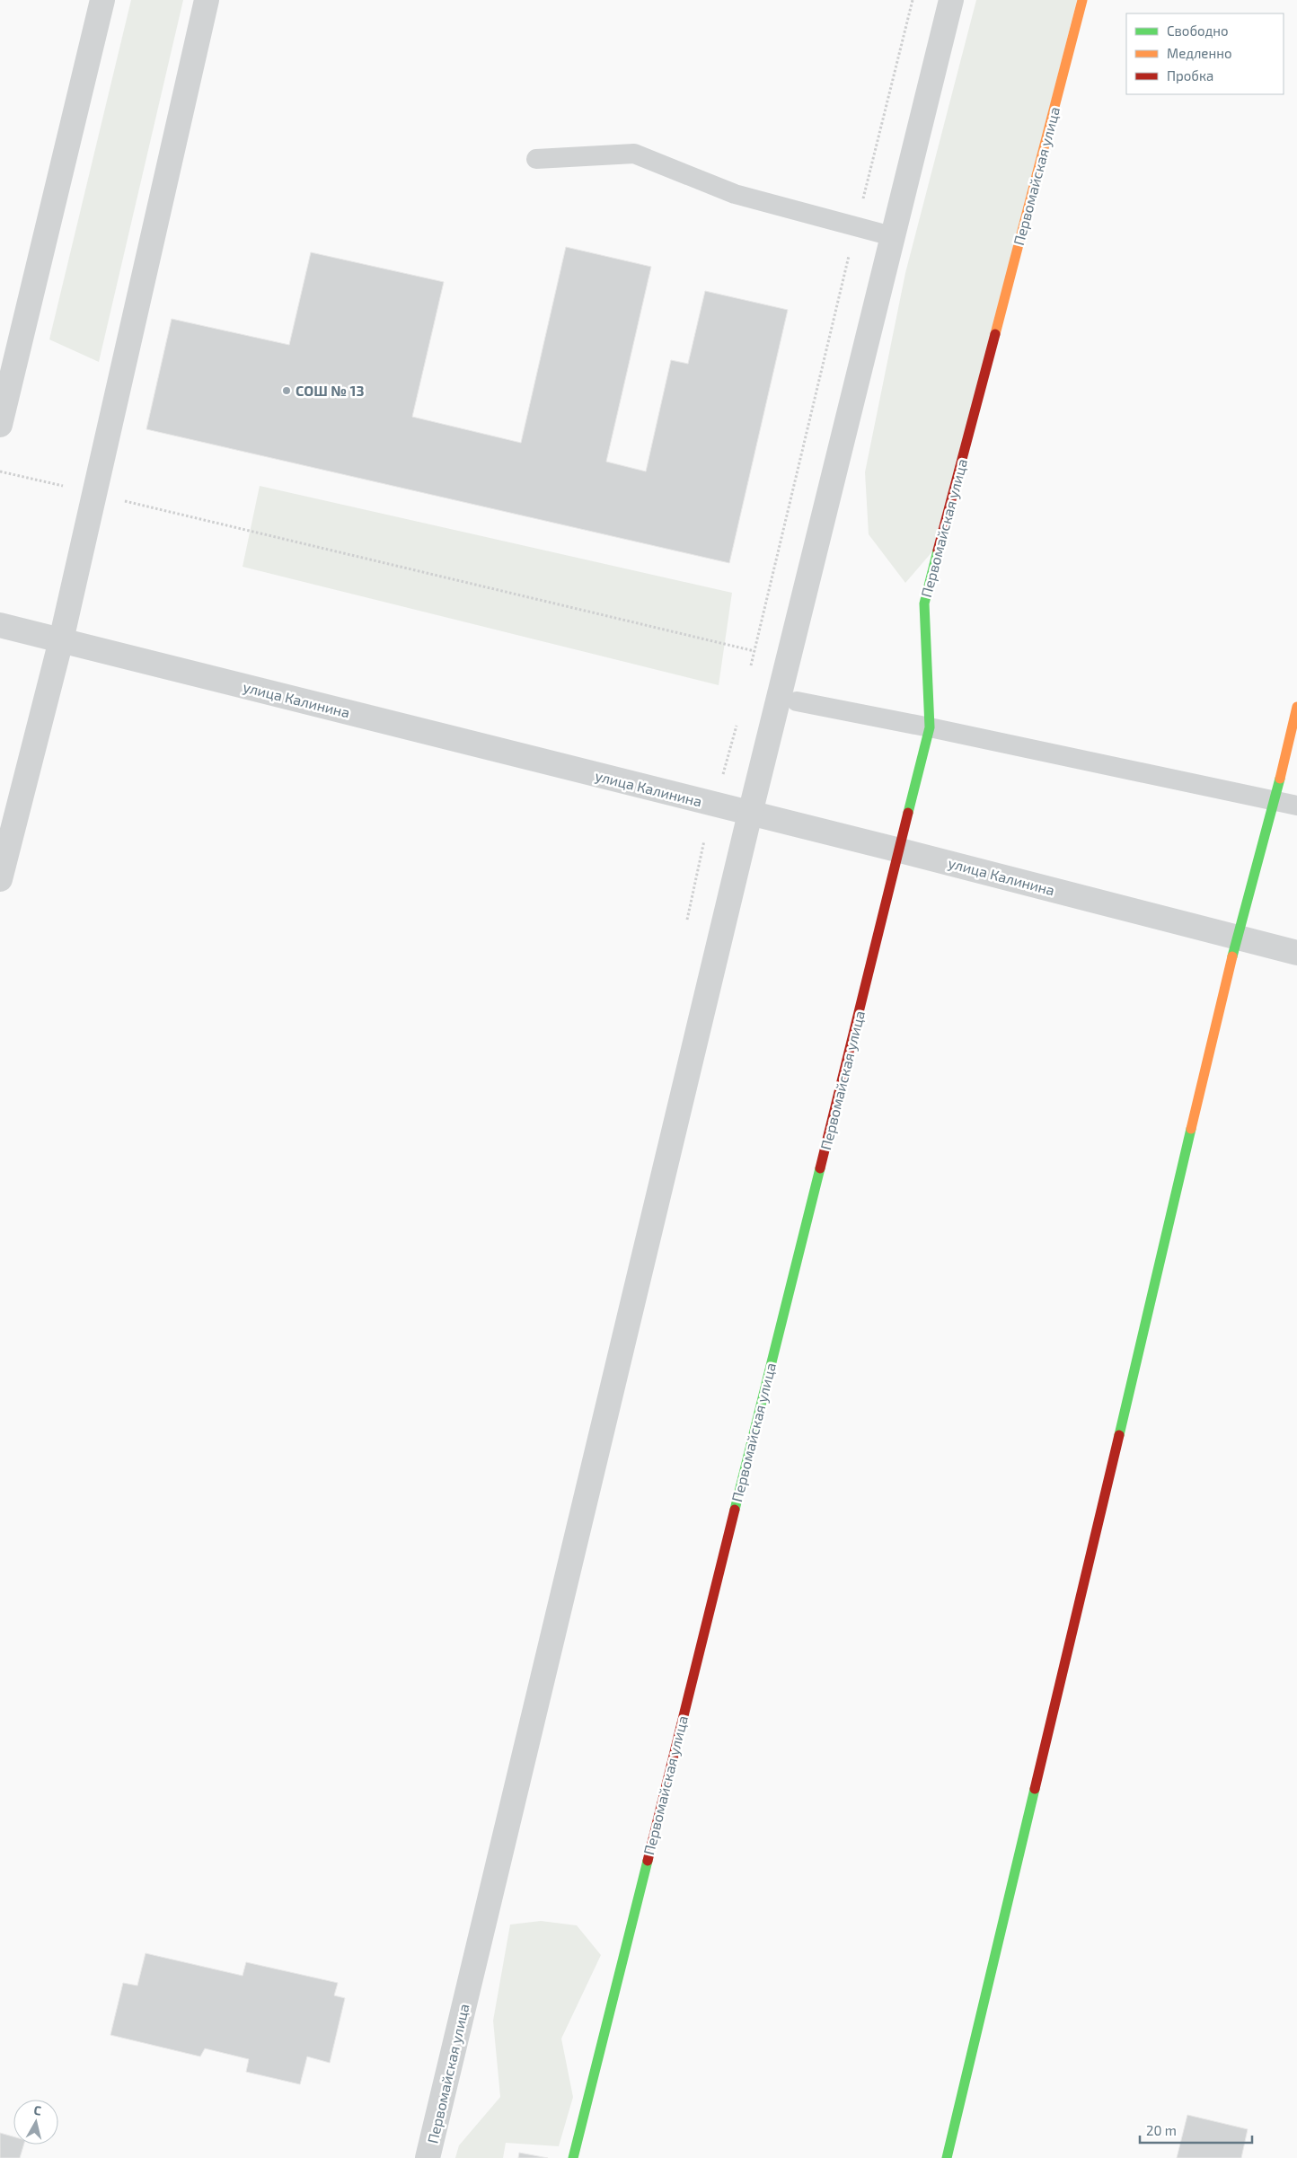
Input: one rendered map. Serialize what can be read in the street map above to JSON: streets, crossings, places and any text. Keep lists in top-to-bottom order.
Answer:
{
  "streets": {
    "street": ["Первомайская улица", "улица Калинина"]
  },
  "crossings": [
    ["Первомайская улица", "улица Калинина"]
  ],
  "places": ["СОШ № 13"],
  "legend": ["Свободно", "Медленно", "Пробка"],
  "scale_bar": "20 m",
  "north": "top"
}
